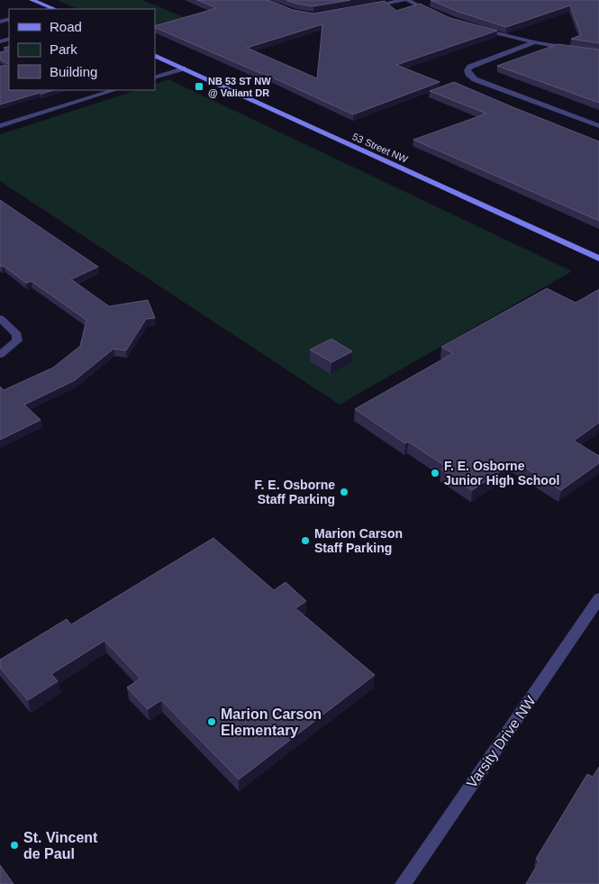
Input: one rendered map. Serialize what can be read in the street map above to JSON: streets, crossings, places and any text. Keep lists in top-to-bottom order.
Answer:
{
  "streets": {
    "street": ["53 Street NW", "Varsity Drive NW"]
  },
  "places": {
    "transit": ["NB 53 ST NW @ Valiant DR"],
    "other": [
      "F. E. Osborne Junior High School",
      "F. E. Osborne Staff Parking",
      "Marion Carson Staff Parking",
      "Marion Carson Elementary",
      "St. Vincent de Paul"
    ]
  },
  "legend": ["Road", "Park", "Building"]
}
